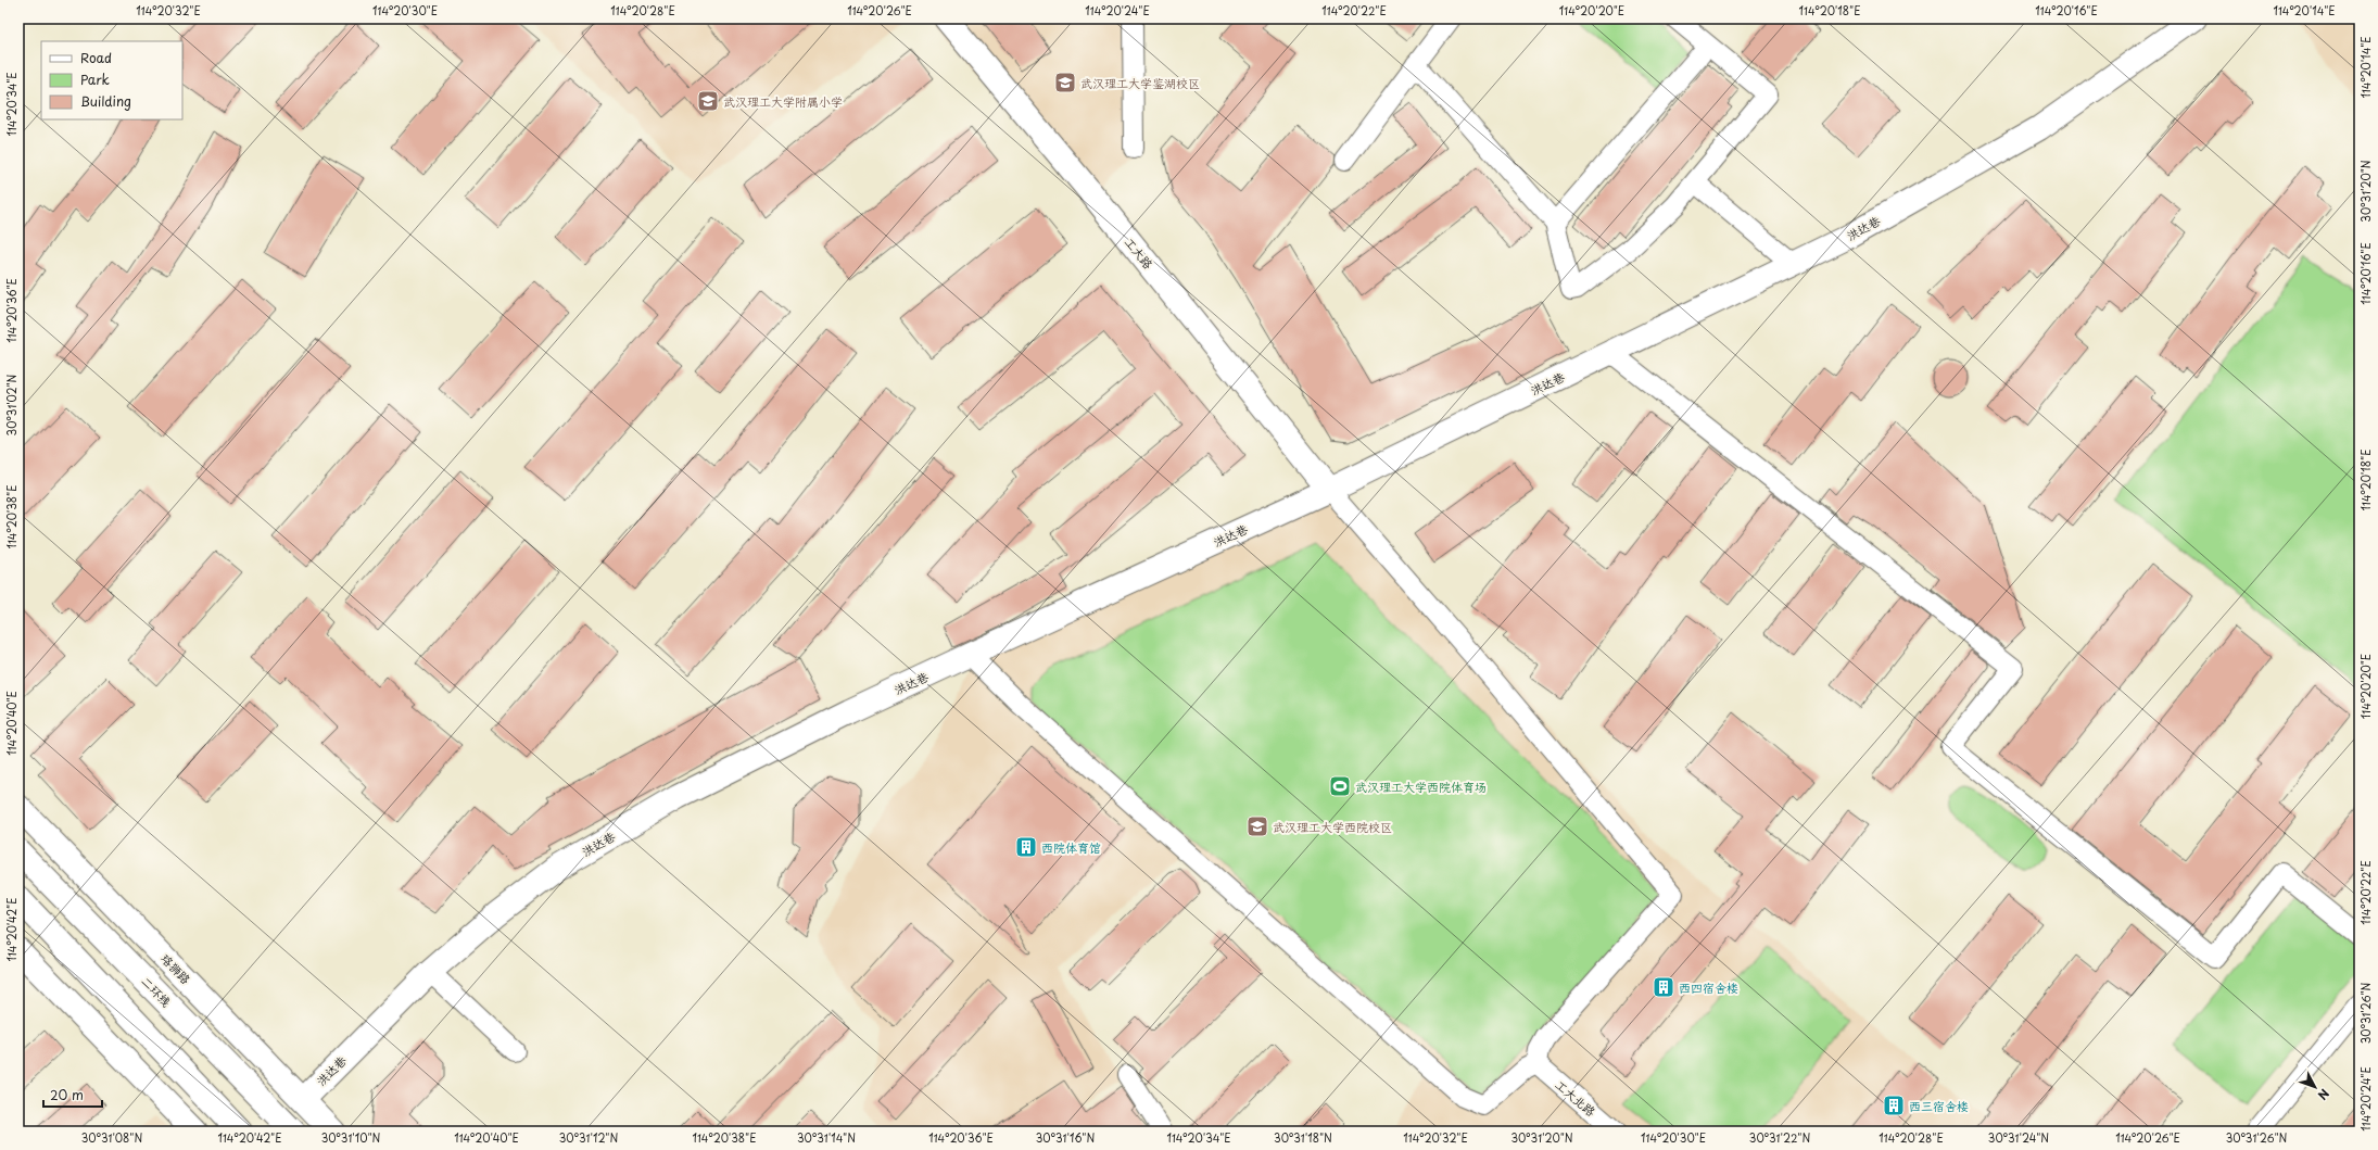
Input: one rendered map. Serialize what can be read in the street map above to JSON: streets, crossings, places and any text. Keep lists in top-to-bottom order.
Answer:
{
  "streets": {
    "main road": [
      "洪达巷",
      "工大路",
      "珞狮路",
      "二环线"
    ],
    "street": ["工大北路"]
  },
  "crossings": [
    ["洪达巷", "工大路"],
    ["洪达巷", "珞狮路"]
  ],
  "places": {
    "school or university": ["武汉理工大学鉴湖校区", "武汉理工大学附属小学", "武汉理工大学西院校区"],
    "sports": ["武汉理工大学西院体育场"],
    "building": ["西院体育馆", "西四宿舍楼", "西三宿舍楼"]
  },
  "legend": ["Road", "Park", "Building"],
  "scale_bar": "20 m",
  "north": "bottom right",
  "coordinates": [
    "114°20'32\"E",
    "114°20'30\"E",
    "114°20'28\"E",
    "114°20'26\"E",
    "114°20'24\"E",
    "114°20'22\"E",
    "114°20'20\"E",
    "114°20'18\"E",
    "114°20'16\"E",
    "114°20'14\"E",
    "114°20'34\"E",
    "30°31'20\"N",
    "114°20'36\"E",
    "30°31'02\"N",
    "114°20'38\"E",
    "114°20'40\"E",
    "114°20'42\"E",
    "30°31'26\"N",
    "30°31'08\"N",
    "30°31'10\"N",
    "30°31'12\"N",
    "30°31'14\"N",
    "30°31'16\"N",
    "30°31'18\"N",
    "30°31'22\"N",
    "30°31'24\"N"
  ]
}
